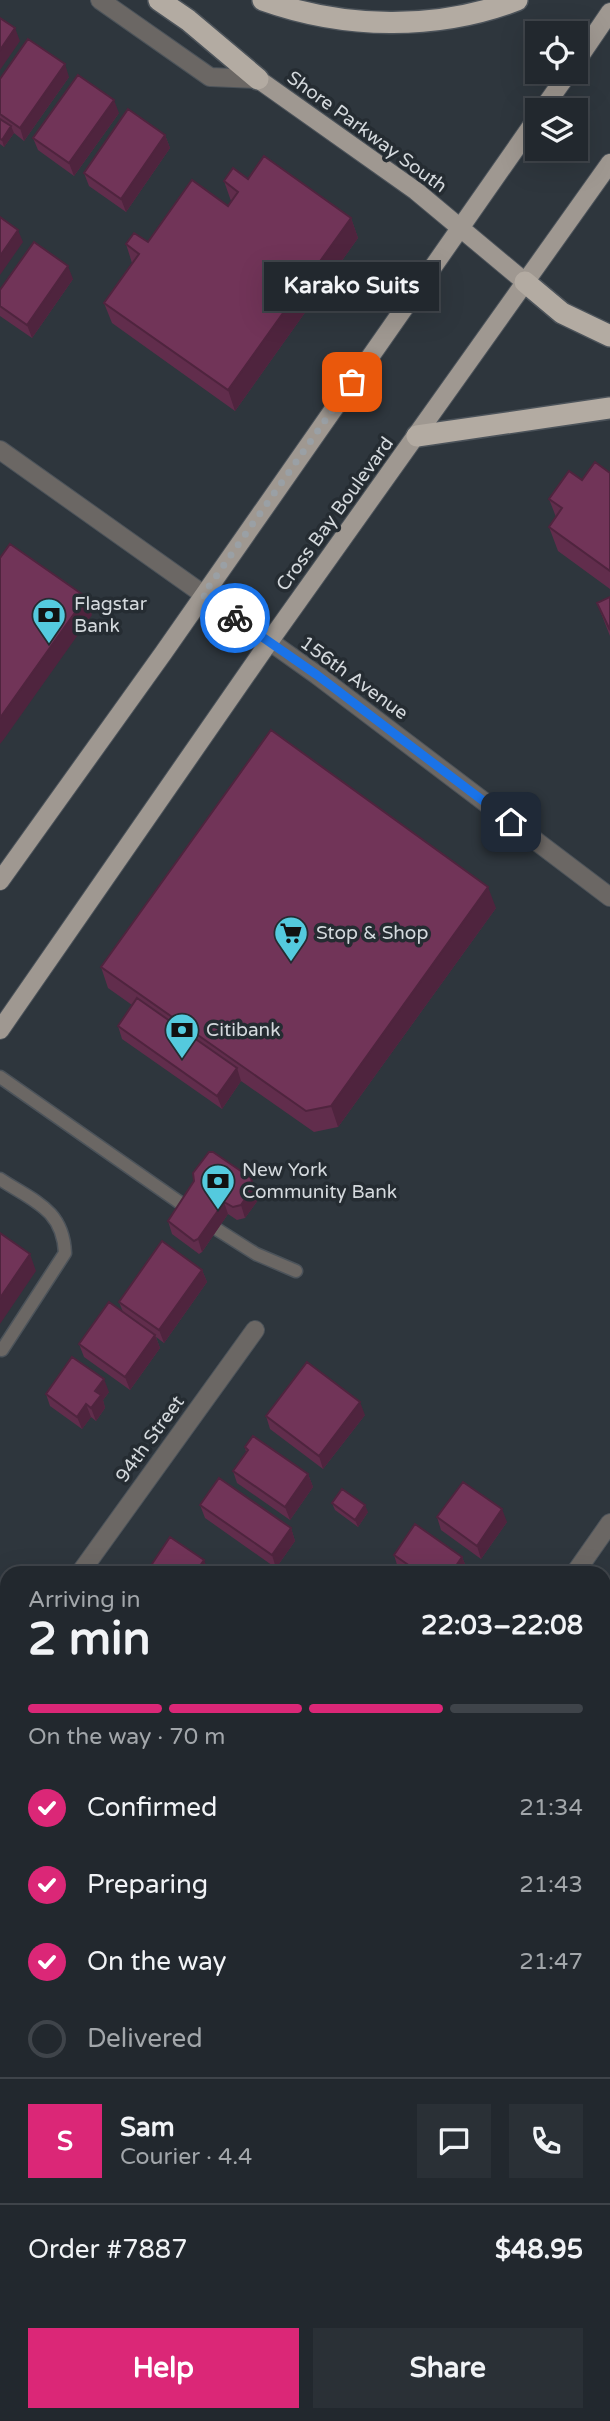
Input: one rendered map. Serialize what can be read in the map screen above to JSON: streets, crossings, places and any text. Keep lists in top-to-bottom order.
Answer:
{
  "streets": {
    "main road": ["Shore Parkway South", "Cross Bay Boulevard"],
    "street": ["156th Avenue", "94th Street"]
  },
  "crossings": [
    ["Shore Parkway South", "Cross Bay Boulevard"],
    ["Cross Bay Boulevard", "156th Avenue"]
  ],
  "places": {
    "other": ["Karako Suits"],
    "bank": ["Flagstar Bank", "Citibank", "New York Community Bank"],
    "supermarket": ["Stop & Shop"]
  },
  "page": {
    "bubble": "Karako Suits",
    "heading": ["2 min", "Arriving in", "22:03–22:08"],
    "panel": [
      "Sam",
      "Courier · 4.4",
      "Order #7887",
      "$48.95"
    ],
    "bar": "On the way · 70 m",
    "list": [
      ["Confirmed", "21:34"],
      ["Preparing", "21:43"],
      ["On the way", "21:47"],
      "Delivered"
    ],
    "round": "S",
    "buttons": ["Help", "Share"]
  }
}
